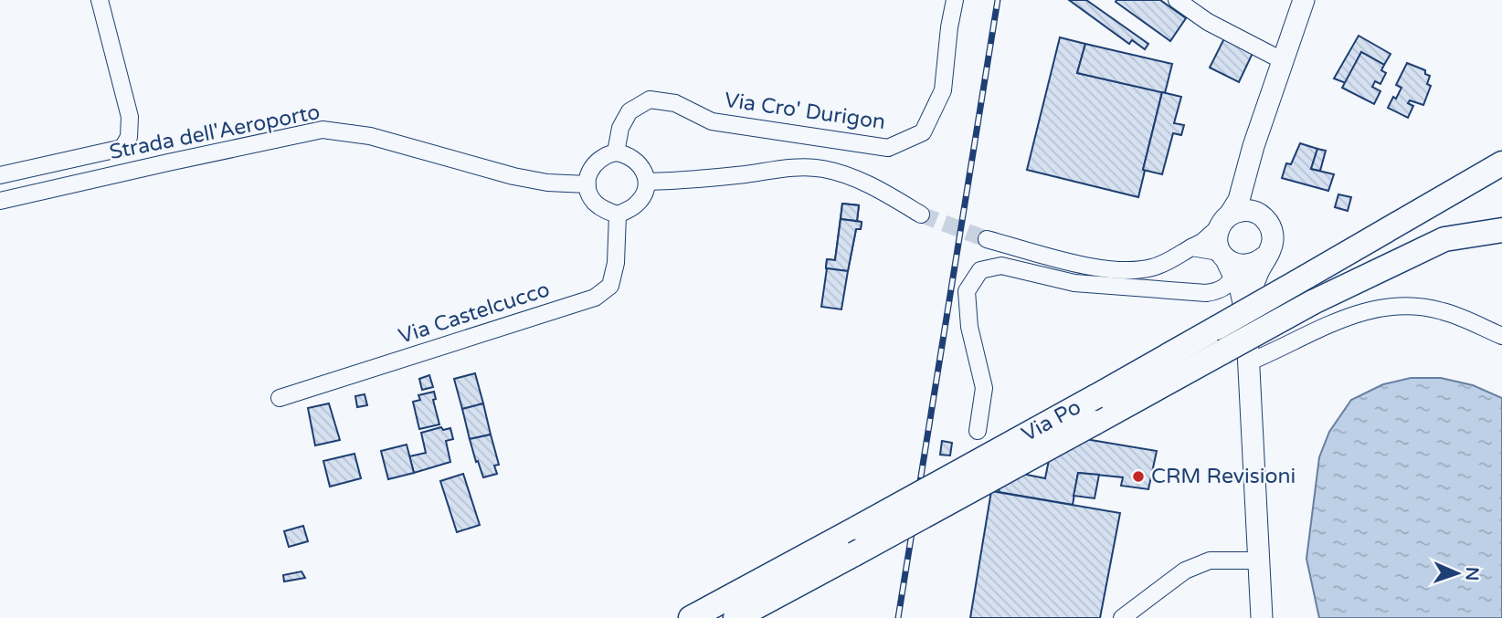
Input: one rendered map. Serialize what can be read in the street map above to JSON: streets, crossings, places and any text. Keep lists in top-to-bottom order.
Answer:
{
  "streets": {
    "highway": ["Via Po"],
    "street": ["Via Cro' Durigon", "Strada dell'Aeroporto", "Via Castelcucco"]
  },
  "crossings": [
    ["Via Cro' Durigon", "Strada dell'Aeroporto"],
    ["Via Cro' Durigon", "Via Castelcucco"],
    ["Strada dell'Aeroporto", "Via Castelcucco"]
  ],
  "places": ["CRM Revisioni"],
  "north": "right"
}
